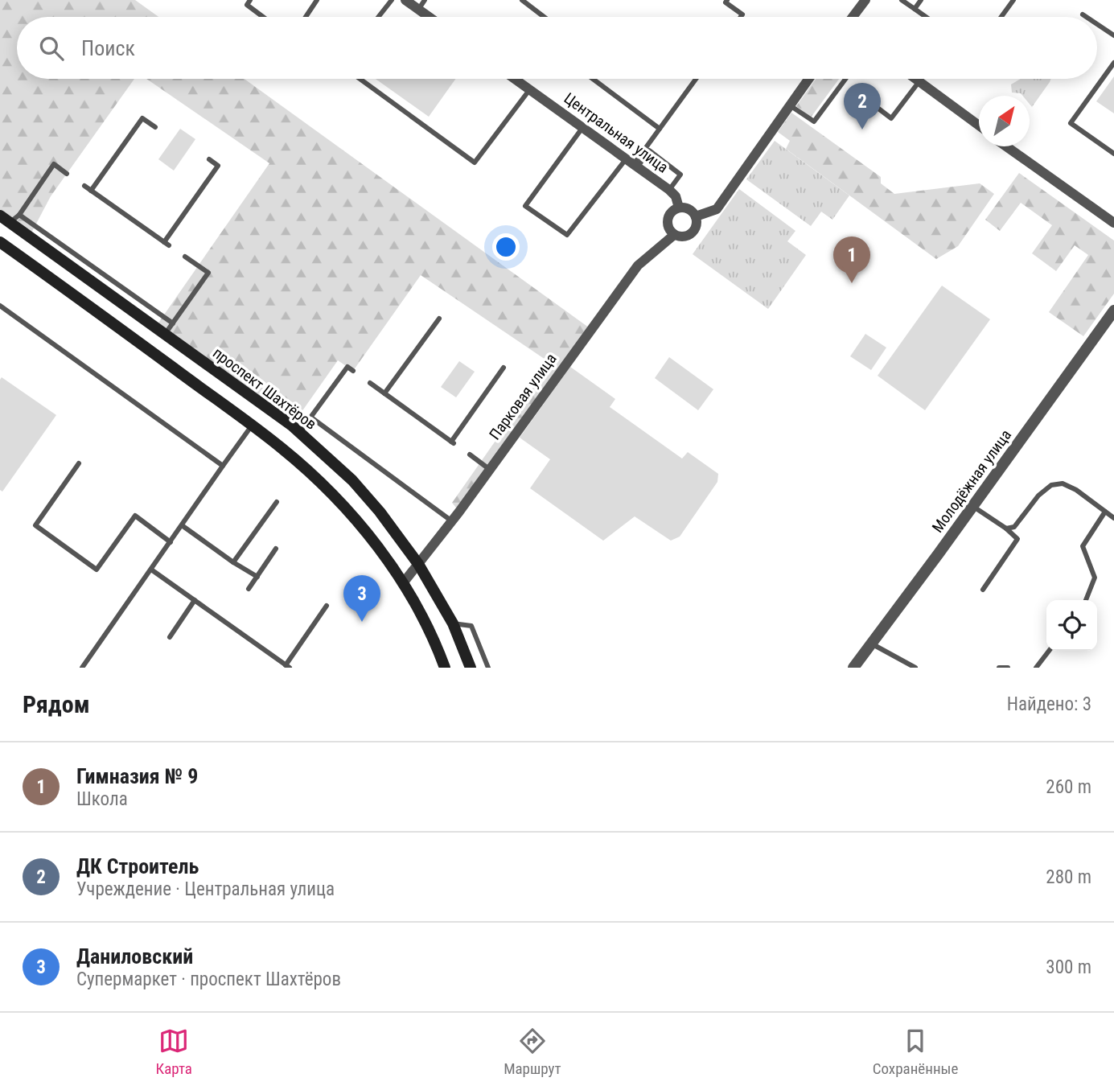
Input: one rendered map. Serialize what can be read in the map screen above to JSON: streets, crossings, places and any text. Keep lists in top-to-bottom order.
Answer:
{
  "streets": {
    "main road": ["проспект Шахтёров"],
    "street": ["Центральная улица", "Парковая улица", "Молодёжная улица"]
  },
  "crossings": [
    ["Центральная улица", "Парковая улица"],
    ["проспект Шахтёров", "Парковая улица"]
  ],
  "north": "top right",
  "page": {
    "search": "Поиск",
    "pins": ["2", "1", "3"],
    "heading": ["Рядом", "Найдено: 3"],
    "list": [
      {
        "mark": "1",
        "name": "Гимназия № 9",
        "note": "Школа",
        "value": "260 m"
      },
      {
        "mark": "2",
        "name": "ДК Строитель",
        "note": "Учреждение · Центральная улица",
        "value": "280 m"
      },
      {
        "mark": "3",
        "name": "Даниловский",
        "note": "Супермаркет · проспект Шахтёров",
        "value": "300 m"
      }
    ],
    "nav": ["Карта", "Маршрут", "Сохранённые"]
  }
}
